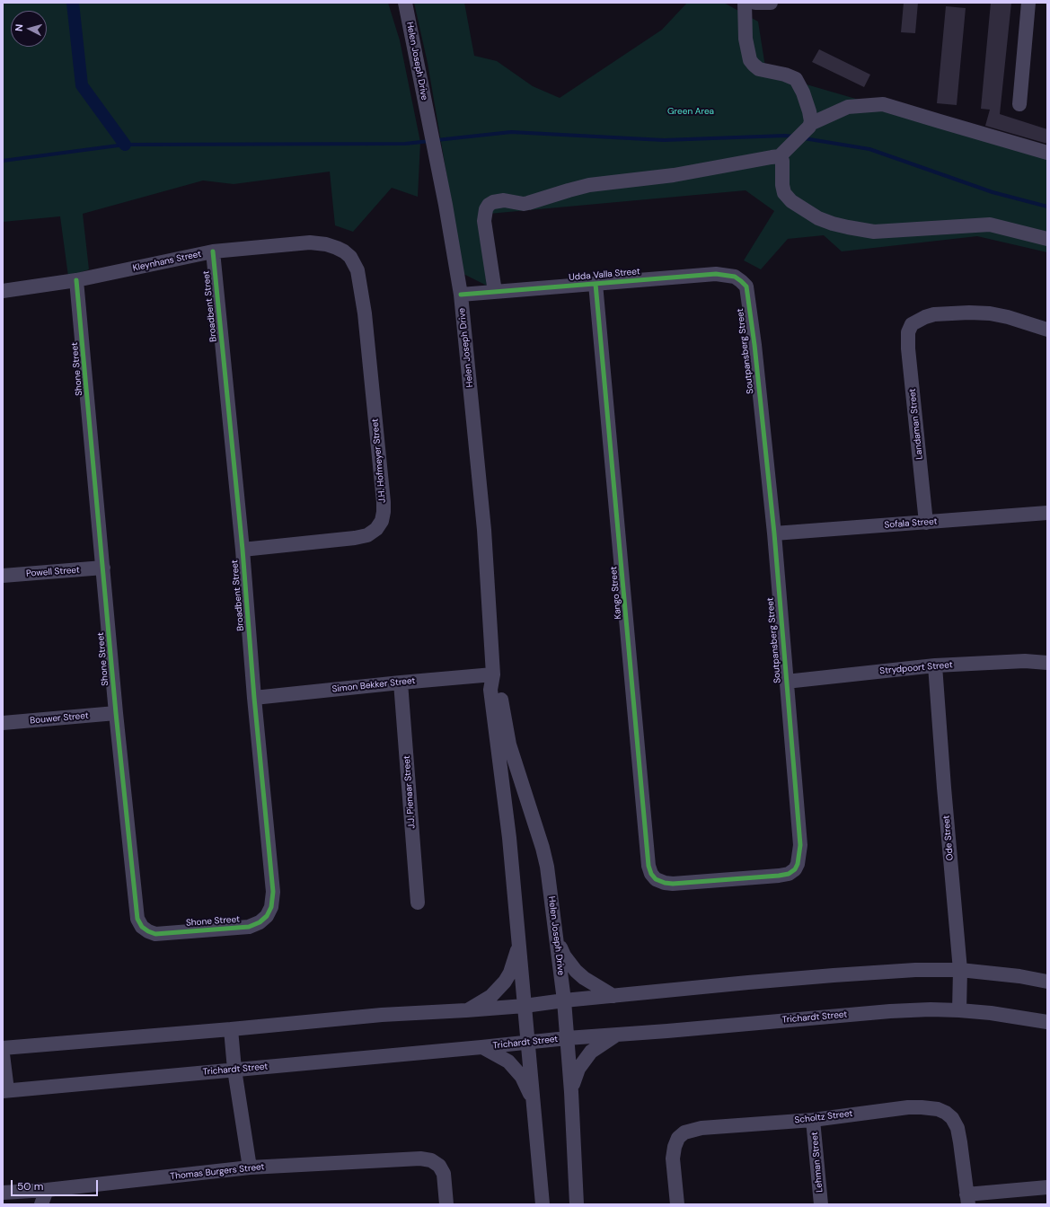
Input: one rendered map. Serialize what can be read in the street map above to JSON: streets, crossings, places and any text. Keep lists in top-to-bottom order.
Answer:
{
  "streets": {
    "street": [
      "Helen Joseph Drive",
      "Kleynhans Street",
      "Udda Valla Street",
      "Broadbent Street",
      "Soutpansberg Street",
      "Shone Street",
      "Landaman Street",
      "J.H. Hofmeyer Street",
      "Sofala Street",
      "Powell Street",
      "Kango Street",
      "Strydpoort Street",
      "Simon Bekker Street",
      "Bouwer Street",
      "J.J. Pienaar Street",
      "Ode Street",
      "Trichardt Street",
      "Scholtz Street",
      "Lehman Street",
      "Thomas Burgers Street"
    ]
  },
  "crossings": [
    ["Helen Joseph Drive", "Udda Valla Street"],
    ["Helen Joseph Drive", "Simon Bekker Street"],
    ["Helen Joseph Drive", "Trichardt Street"],
    ["Kleynhans Street", "Broadbent Street"],
    ["Kleynhans Street", "Shone Street"],
    ["Kleynhans Street", "J.H. Hofmeyer Street"],
    ["Udda Valla Street", "Soutpansberg Street"],
    ["Udda Valla Street", "Kango Street"],
    ["Broadbent Street", "Shone Street"],
    ["Broadbent Street", "J.H. Hofmeyer Street"],
    ["Broadbent Street", "Simon Bekker Street"],
    ["Soutpansberg Street", "Sofala Street"],
    ["Soutpansberg Street", "Kango Street"],
    ["Soutpansberg Street", "Strydpoort Street"],
    ["Shone Street", "Powell Street"],
    ["Shone Street", "Bouwer Street"],
    ["Landaman Street", "Sofala Street"],
    ["Strydpoort Street", "Ode Street"],
    ["Simon Bekker Street", "J.J. Pienaar Street"],
    ["Ode Street", "Trichardt Street"],
    ["Scholtz Street", "Lehman Street"]
  ],
  "parks": ["Green Area"],
  "scale_bar": "50 m",
  "north": "left"
}
